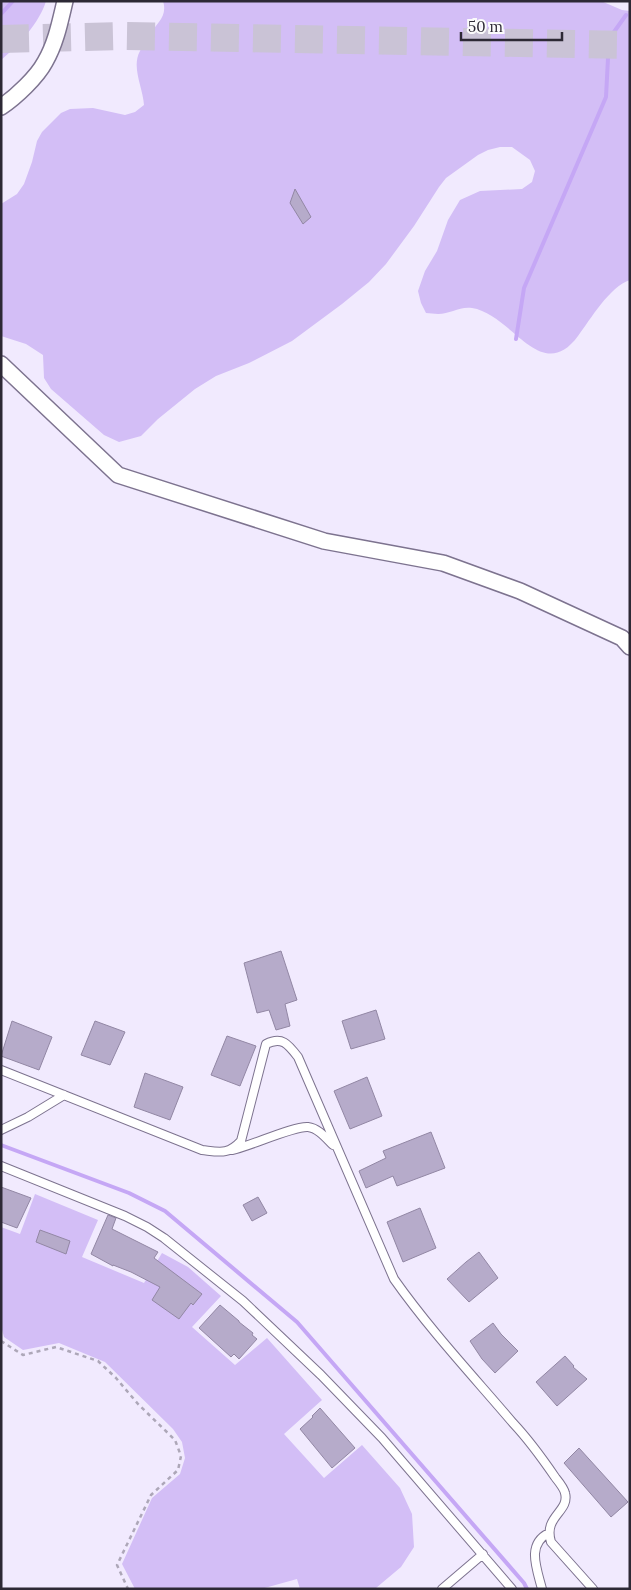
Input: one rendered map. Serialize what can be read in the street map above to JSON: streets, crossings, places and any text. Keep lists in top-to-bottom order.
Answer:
{
  "scale_bar": "50 m"
}
